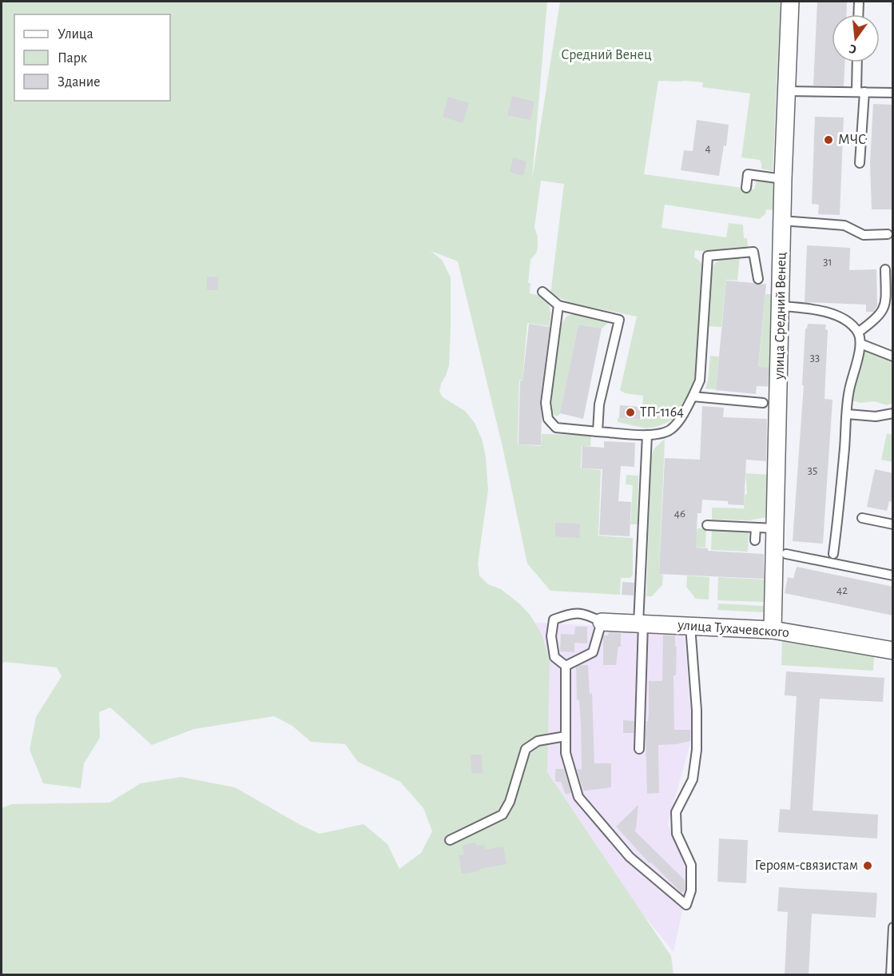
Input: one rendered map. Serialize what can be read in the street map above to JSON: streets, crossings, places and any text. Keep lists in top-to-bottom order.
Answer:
{
  "streets": {
    "street": ["улица Средний Венец", "улица Тухачевского"]
  },
  "crossings": [
    ["улица Средний Венец", "улица Тухачевского"]
  ],
  "parks": ["Средний Венец"],
  "places": ["МЧС", "ТП-1164", "Героям-связистам"],
  "house_numbers": [
    "4",
    "31",
    "33",
    "35",
    "46",
    "42"
  ],
  "legend": ["Улица", "Парк", "Здание"],
  "north": "bottom"
}
